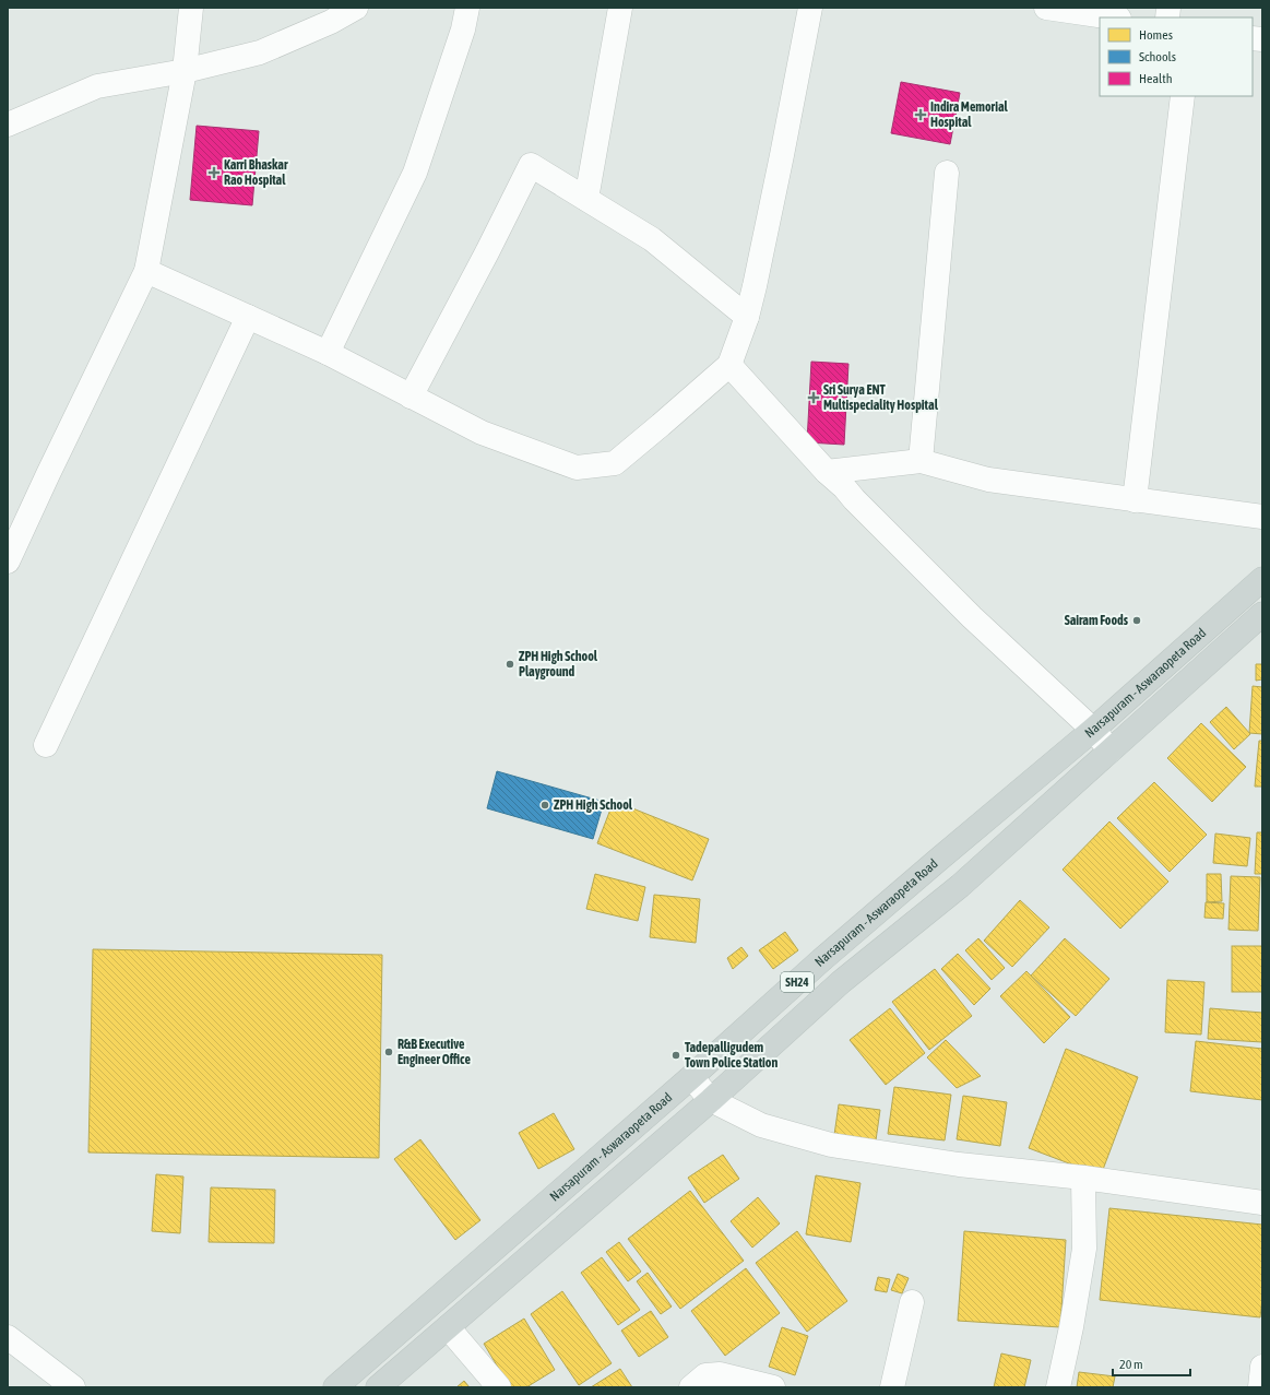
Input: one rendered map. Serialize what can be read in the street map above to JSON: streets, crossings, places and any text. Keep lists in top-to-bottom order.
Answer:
{
  "streets": {
    "main road": ["Narsapuram - Aswaraopeta Road", "SH24"]
  },
  "places": {
    "health": ["Indira Memorial Hospital", "Karri Bhaskar Rao Hospital", "Sri Surya ENT Multispeciality Hospital"],
    "other": [
      "Sairam Foods",
      "ZPH High School Playground",
      "ZPH High School",
      "R&B Executive Engineer Office",
      "Tadepalligudem Town Police Station"
    ]
  },
  "legend": ["Homes", "Schools", "Health"],
  "scale_bar": "20 m"
}
